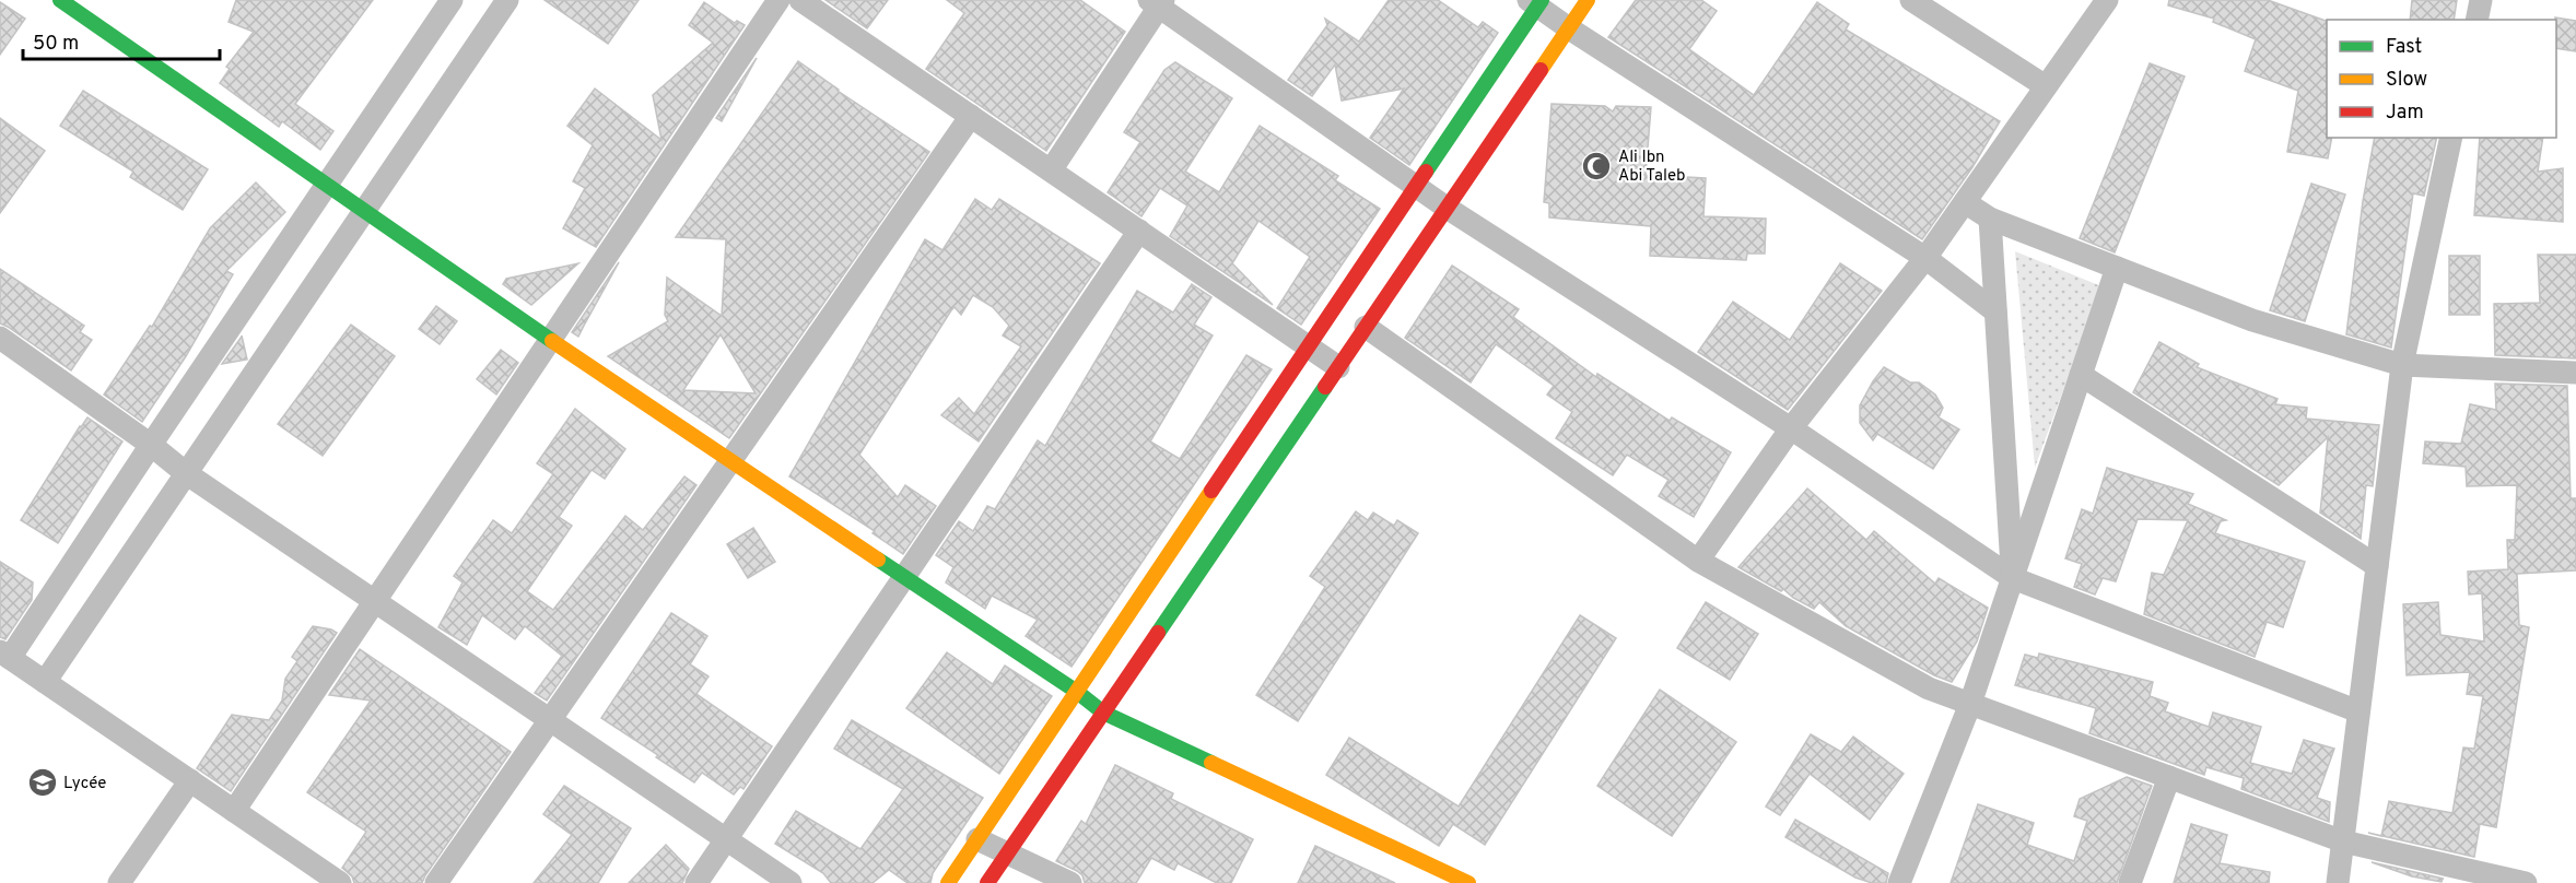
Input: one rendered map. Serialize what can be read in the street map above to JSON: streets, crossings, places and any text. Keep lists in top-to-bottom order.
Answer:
{
  "places": {
    "mosque": ["Ali Ibn Abi Taleb"],
    "school or university": ["Lycée"]
  },
  "legend": ["Fast", "Slow", "Jam"],
  "scale_bar": "50 m"
}
